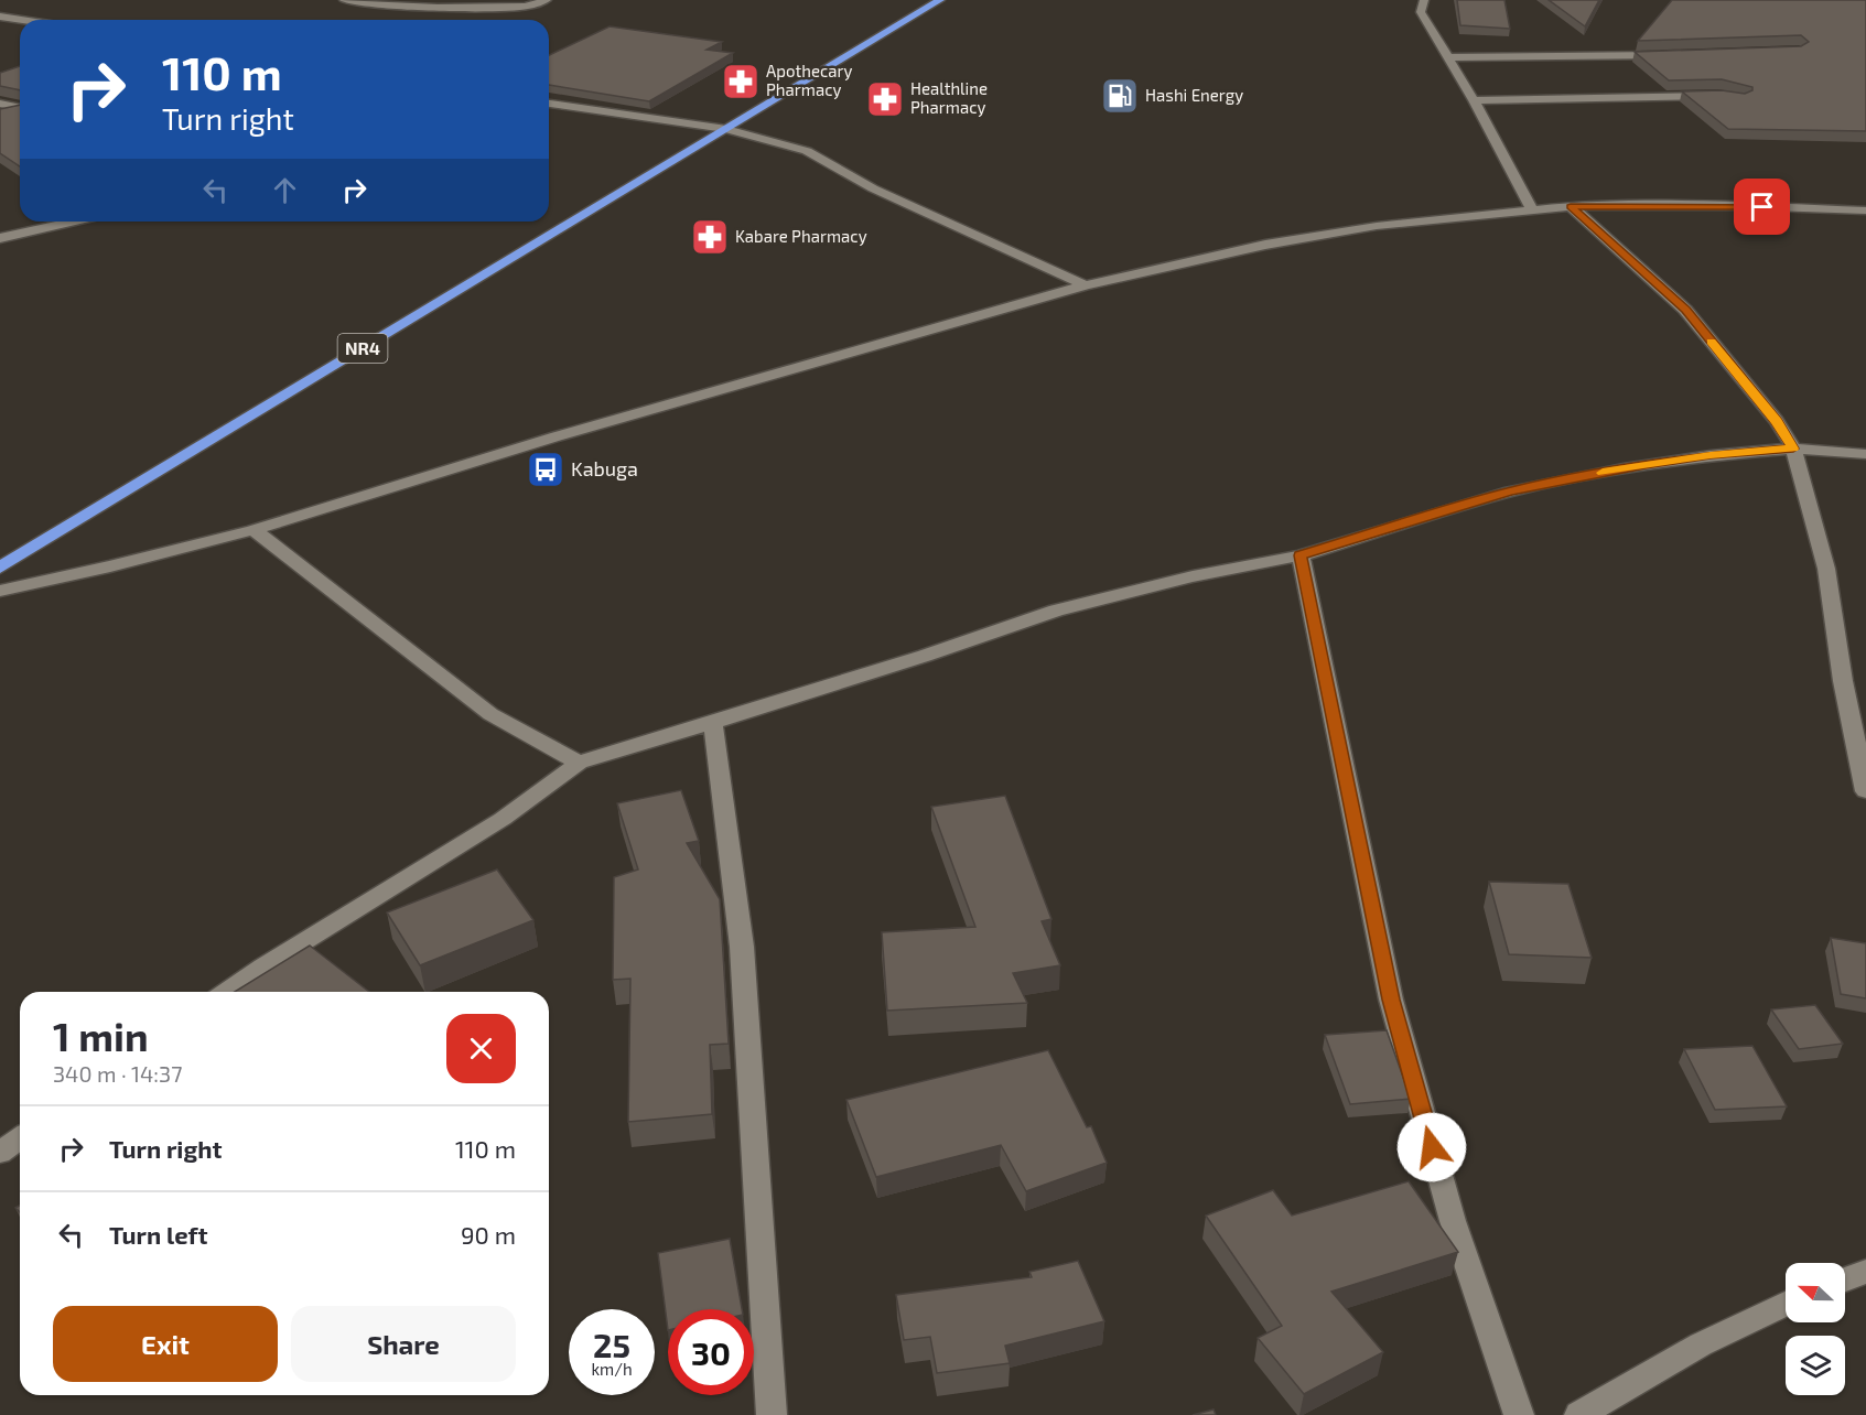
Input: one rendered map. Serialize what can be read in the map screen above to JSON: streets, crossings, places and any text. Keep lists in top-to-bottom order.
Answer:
{
  "streets": {
    "highway": ["NR4"]
  },
  "places": {
    "pharmacy": ["Apothecary Pharmacy", "Healthline Pharmacy", "Kabare Pharmacy"],
    "fuel station": ["Hashi Energy"],
    "bus stop": ["Kabuga"]
  },
  "north": "left",
  "page": {
    "turn": ["110 m", "Turn right"],
    "heading": ["1 min", "340 m · 14:37"],
    "list": [
      {
        "name": "Turn right",
        "value": "110 m"
      },
      {
        "name": "Turn left",
        "value": "90 m"
      }
    ],
    "buttons": ["Exit", "Share"],
    "speed": "25 km/h",
    "limit": "30"
  }
}
